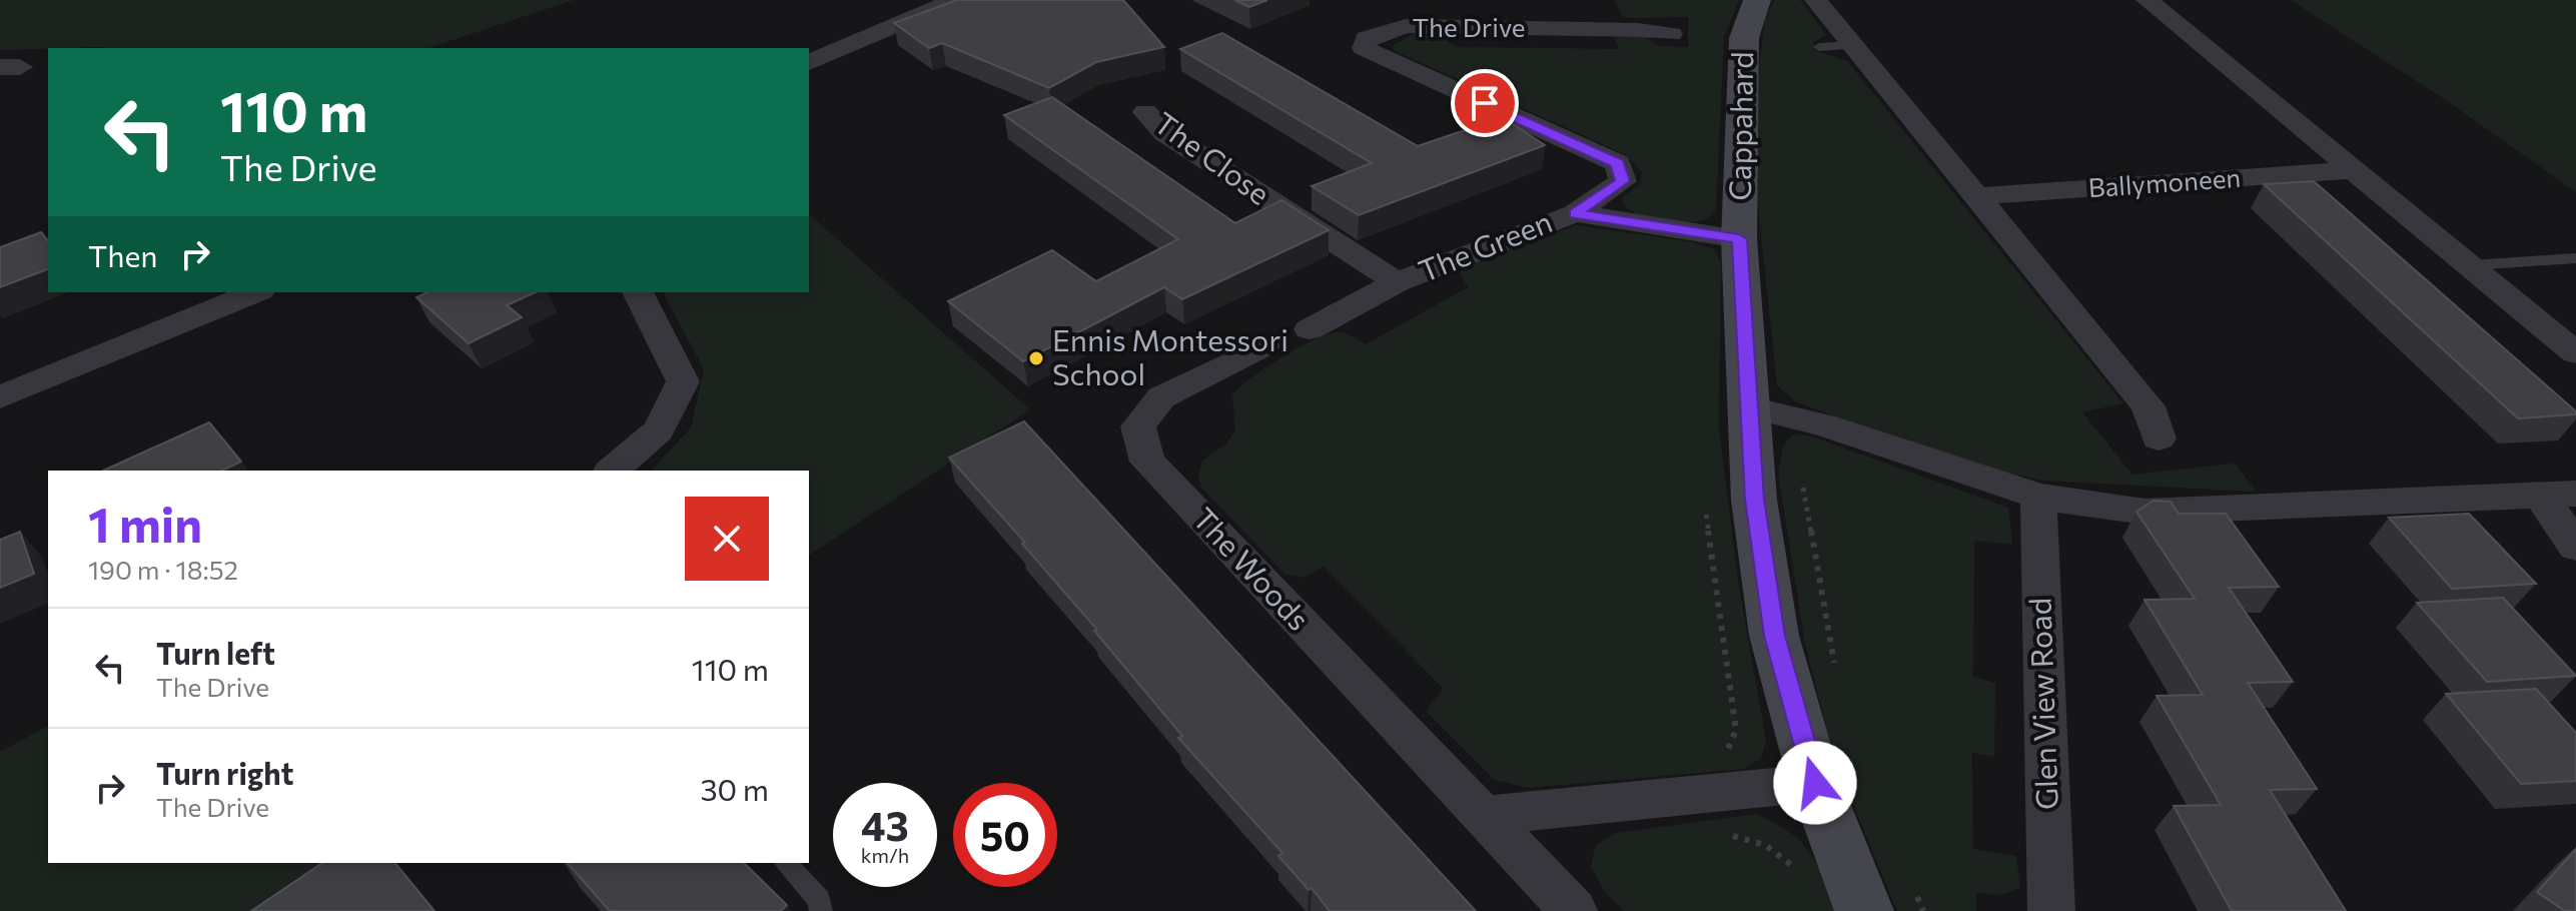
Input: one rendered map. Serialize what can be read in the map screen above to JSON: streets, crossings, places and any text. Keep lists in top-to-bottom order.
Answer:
{
  "streets": {
    "main road": ["Cappahard"],
    "street": [
      "The Drive",
      "The Close",
      "Ballymoneen",
      "The Green",
      "The Woods",
      "Glen View Road"
    ]
  },
  "crossings": [
    ["The Drive", "The Green"],
    ["The Close", "The Green"]
  ],
  "places": ["Ennis Montessori School"],
  "page": {
    "turn": ["110 m", "The Drive"],
    "then": "Then",
    "heading": ["1 min", "190 m · 18:52"],
    "list": [
      {
        "name": "Turn left",
        "note": "The Drive",
        "value": "110 m"
      },
      {
        "name": "Turn right",
        "note": "The Drive",
        "value": "30 m"
      }
    ],
    "speed": "43 km/h",
    "limit": "50"
  }
}
